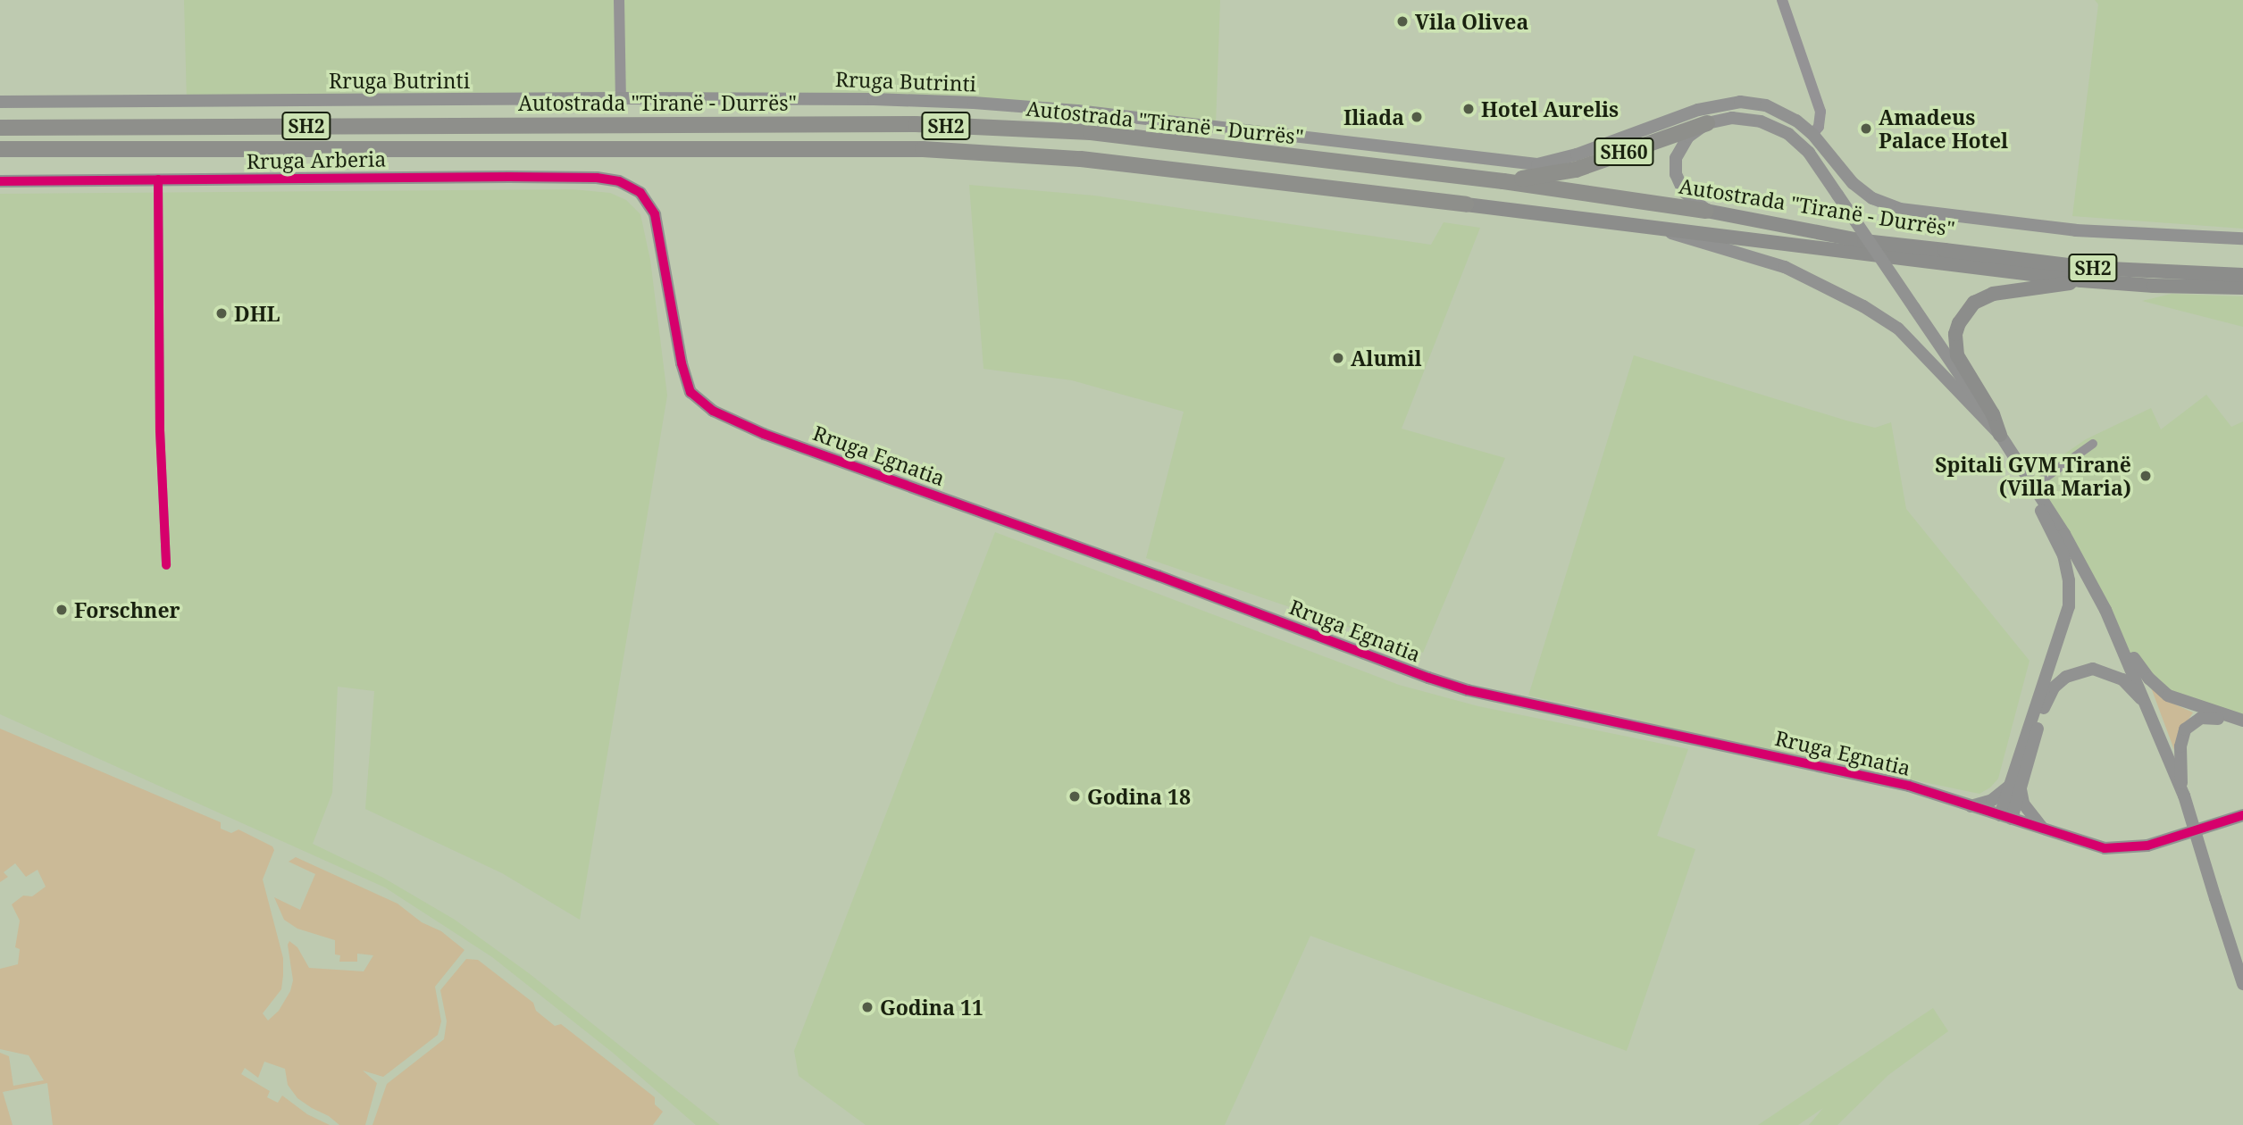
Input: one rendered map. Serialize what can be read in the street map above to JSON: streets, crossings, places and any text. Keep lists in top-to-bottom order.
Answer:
{
  "streets": {
    "highway": ["Autostrada \"Tiranë - Durrës\"", "SH2", "SH60"],
    "main road": ["Rruga Butrinti", "Rruga Arberia", "Rruga Egnatia"]
  },
  "crossings": [
    ["Rruga Butrinti", "SH60"],
    ["Rruga Arberia", "Rruga Egnatia"]
  ],
  "places": [
    "Vila Olivea",
    "Hotel Aurelis",
    "Iliada",
    "Amadeus Palace Hotel",
    "DHL",
    "Alumil",
    "Spitali GVM Tiranë (Villa Maria)",
    "Forschner",
    "Godina 18",
    "Godina 11"
  ]
}
